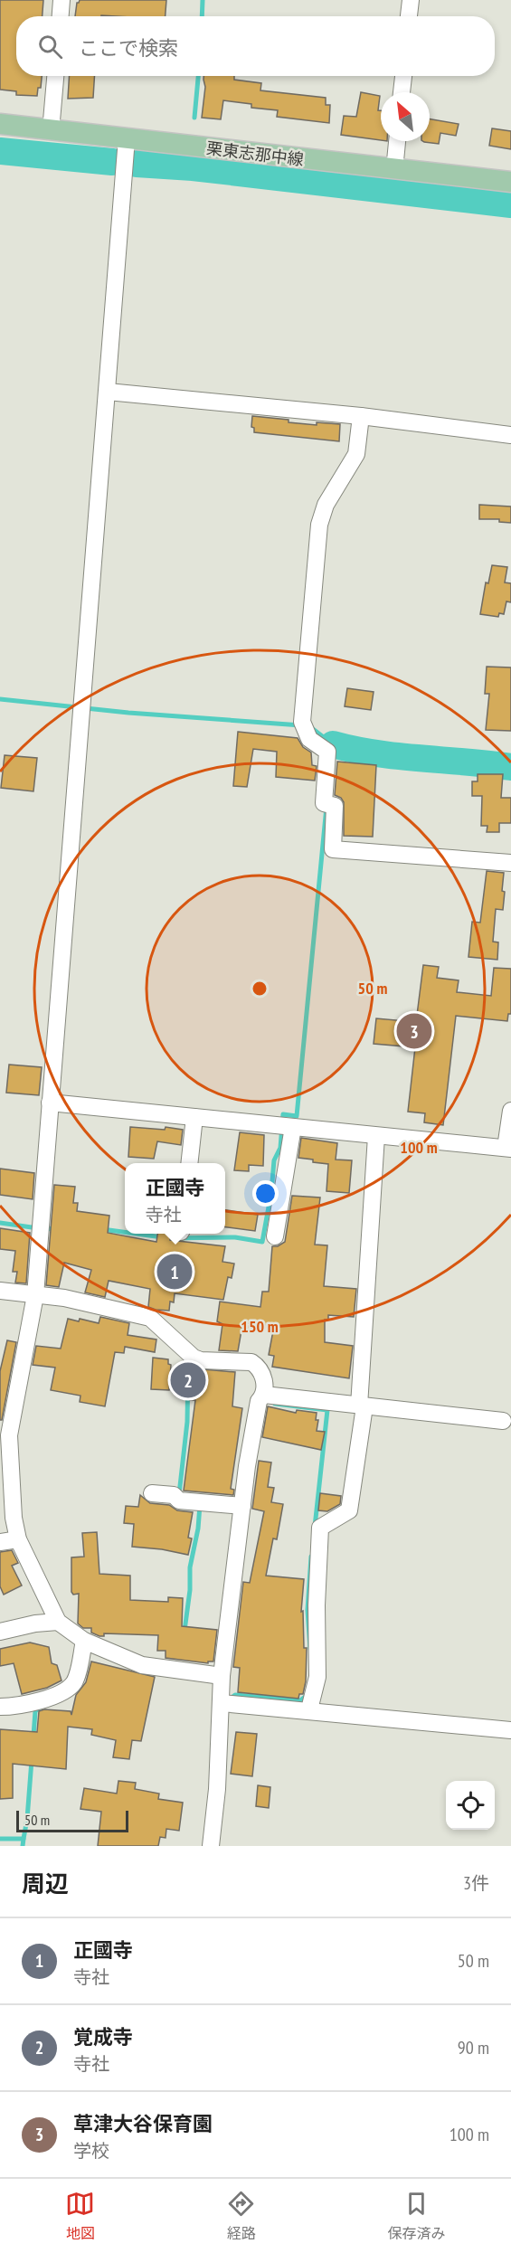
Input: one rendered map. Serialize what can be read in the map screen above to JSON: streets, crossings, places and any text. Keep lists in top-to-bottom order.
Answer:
{
  "streets": {
    "main road": ["栗東志那中線"]
  },
  "scale_bar": "50 m",
  "north": "top left",
  "page": {
    "search": "ここで検索",
    "pins": ["3", "1", "2"],
    "popup": ["正國寺", "寺社"],
    "scale": "50 m",
    "heading": ["周辺", "3件"],
    "list": [
      {
        "mark": "1",
        "name": "正國寺",
        "note": "寺社",
        "value": "50 m"
      },
      {
        "mark": "2",
        "name": "覚成寺",
        "note": "寺社",
        "value": "90 m"
      },
      {
        "mark": "3",
        "name": "草津大谷保育園",
        "note": "学校",
        "value": "100 m"
      }
    ],
    "nav": ["地図", "経路", "保存済み"]
  },
  "rings": ["50 m", "100 m", "150 m"]
}
